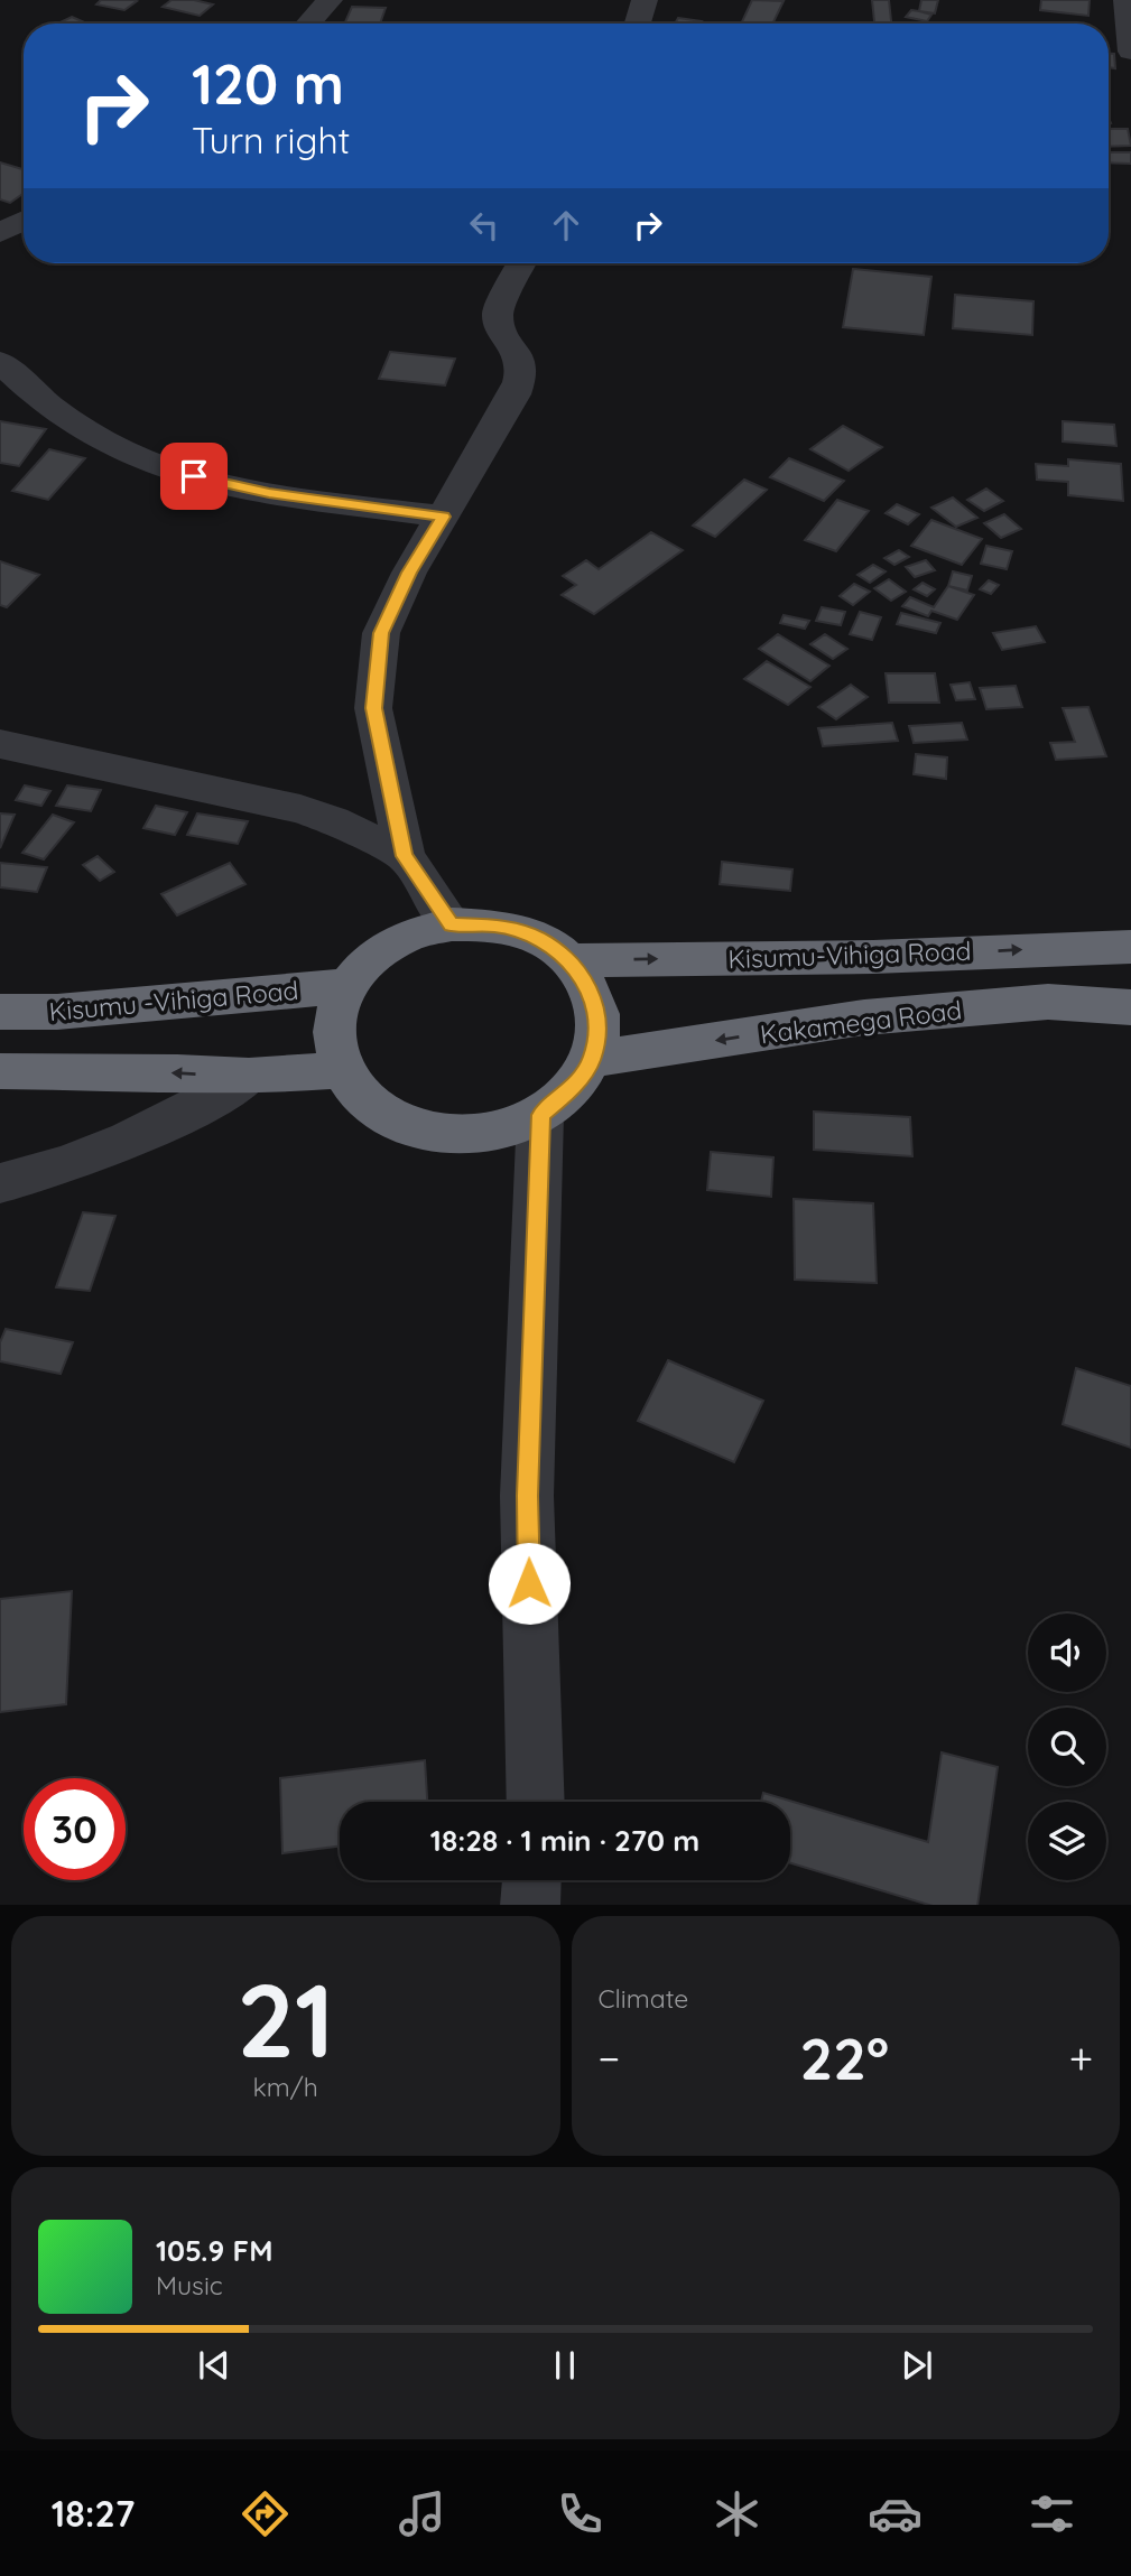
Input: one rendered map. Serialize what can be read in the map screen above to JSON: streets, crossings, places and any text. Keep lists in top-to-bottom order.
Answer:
{
  "streets": {
    "highway": ["Kisumu-Vihiga Road", "Kisumu -Vihiga Road", "Kakamega Road"]
  },
  "crossings": [
    ["Kisumu-Vihiga Road", "Kisumu -Vihiga Road"],
    ["Kisumu-Vihiga Road", "Kakamega Road"],
    ["Kisumu -Vihiga Road", "Kakamega Road"]
  ],
  "one_way": ["Kisumu-Vihiga Road", "Kakamega Road"],
  "page": {
    "turn": ["120 m", "Turn right"],
    "limit": "30",
    "trip": "18:28 · 1 min · 270 m",
    "tile": [
      ["21", "km/h"],
      "Climate"
    ],
    "heat": ["−", "22°", "+"],
    "song": ["105.9 FM", "Music"],
    "tabs": "18:27"
  }
}
